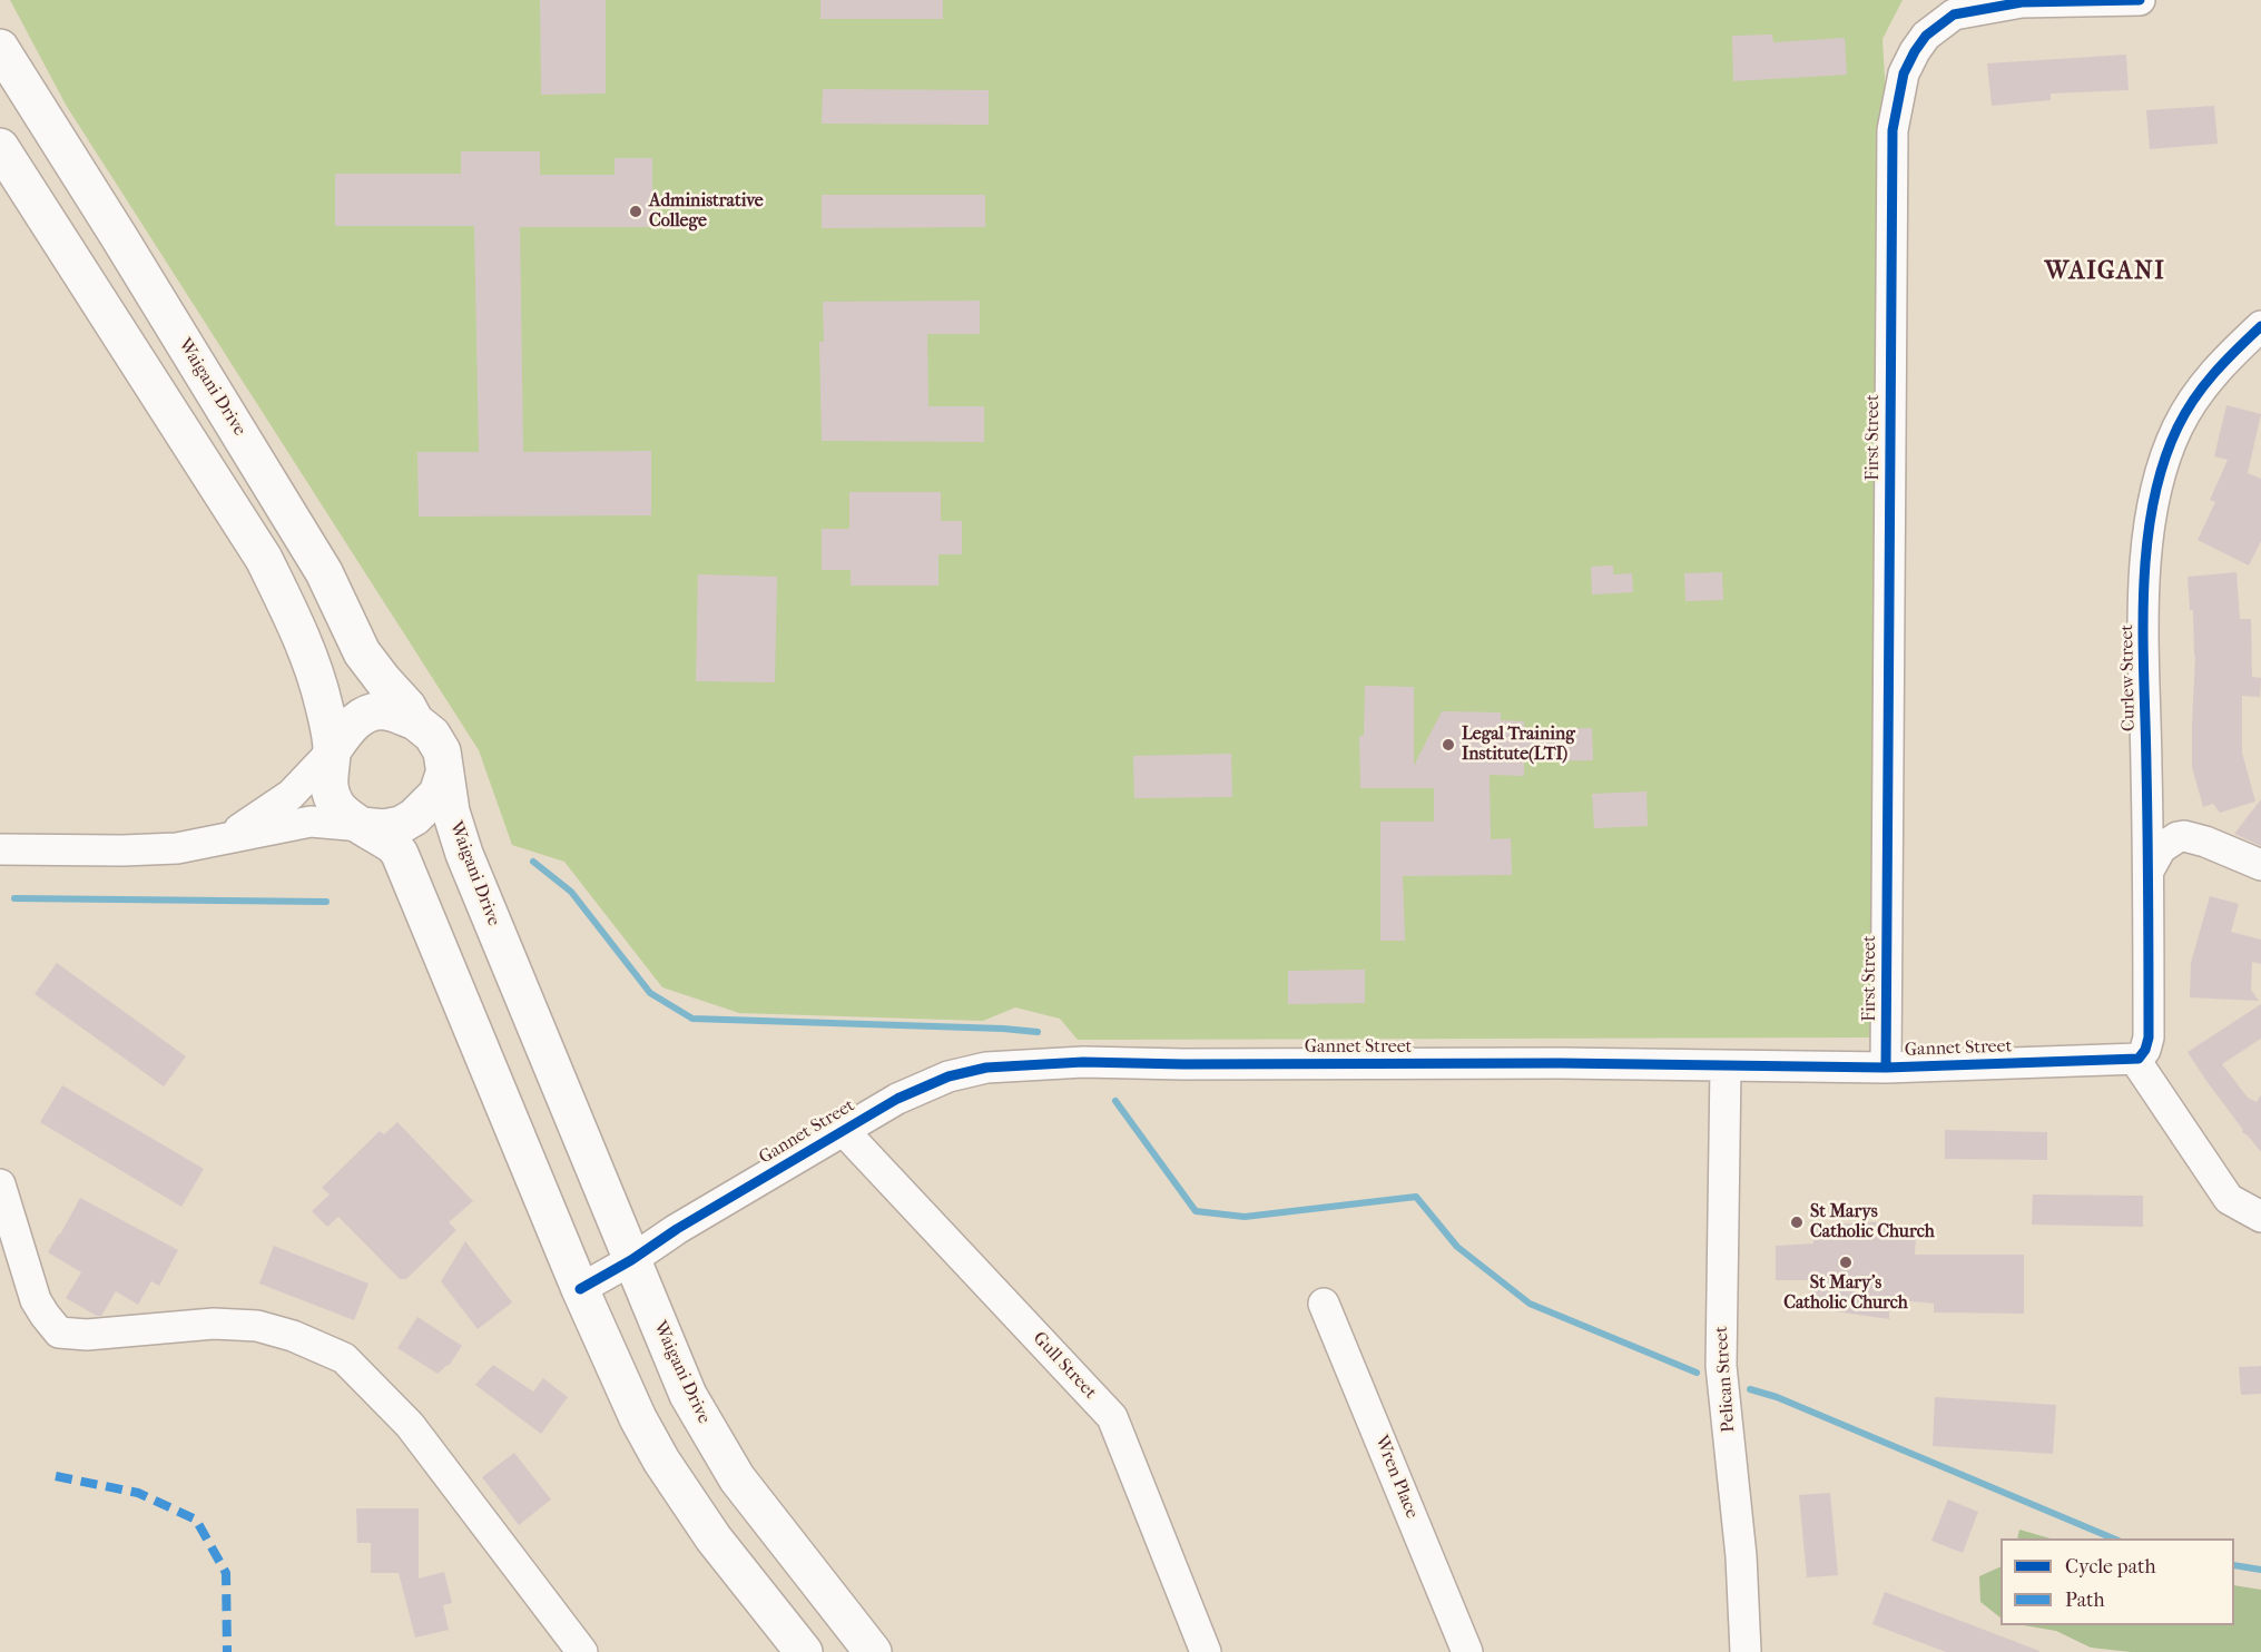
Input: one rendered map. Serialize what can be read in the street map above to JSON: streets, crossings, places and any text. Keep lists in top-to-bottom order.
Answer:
{
  "streets": {
    "highway": ["Waigani Drive"],
    "street": [
      "First Street",
      "Curlew Street",
      "Gannet Street",
      "Gull Street",
      "Pelican Street",
      "Wren Place"
    ]
  },
  "crossings": [
    ["Waigani Drive", "Gannet Street"],
    ["First Street", "Gannet Street"],
    ["Curlew Street", "Gannet Street"],
    ["Gannet Street", "Gull Street"],
    ["Gannet Street", "Pelican Street"]
  ],
  "districts": ["WAIGANI"],
  "places": [
    "Administrative College",
    "Legal Training Institute(LTI)",
    "St Marys Catholic Church",
    "St Mary's Catholic Church"
  ],
  "legend": ["Cycle path", "Path"]
}
